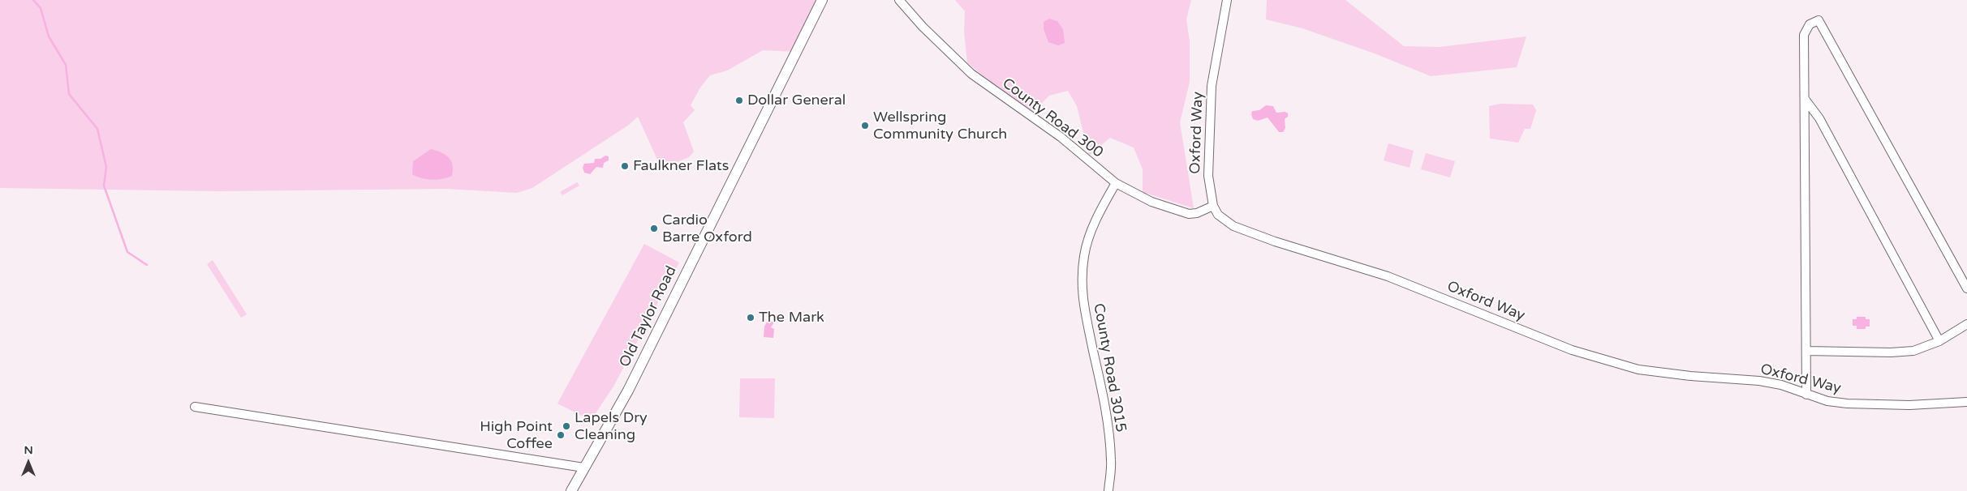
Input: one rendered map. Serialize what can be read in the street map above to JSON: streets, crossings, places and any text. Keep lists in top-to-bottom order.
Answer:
{
  "streets": {
    "street": [
      "County Road 300",
      "Oxford Way",
      "Old Taylor Road",
      "County Road 3015"
    ]
  },
  "crossings": [
    ["County Road 300", "Oxford Way"],
    ["County Road 300", "County Road 3015"]
  ],
  "places": [
    "Dollar General",
    "Wellspring Community Church",
    "Faulkner Flats",
    "Cardio Barre Oxford",
    "The Mark",
    "Lapels Dry Cleaning",
    "High Point Coffee"
  ],
  "north": "top"
}
